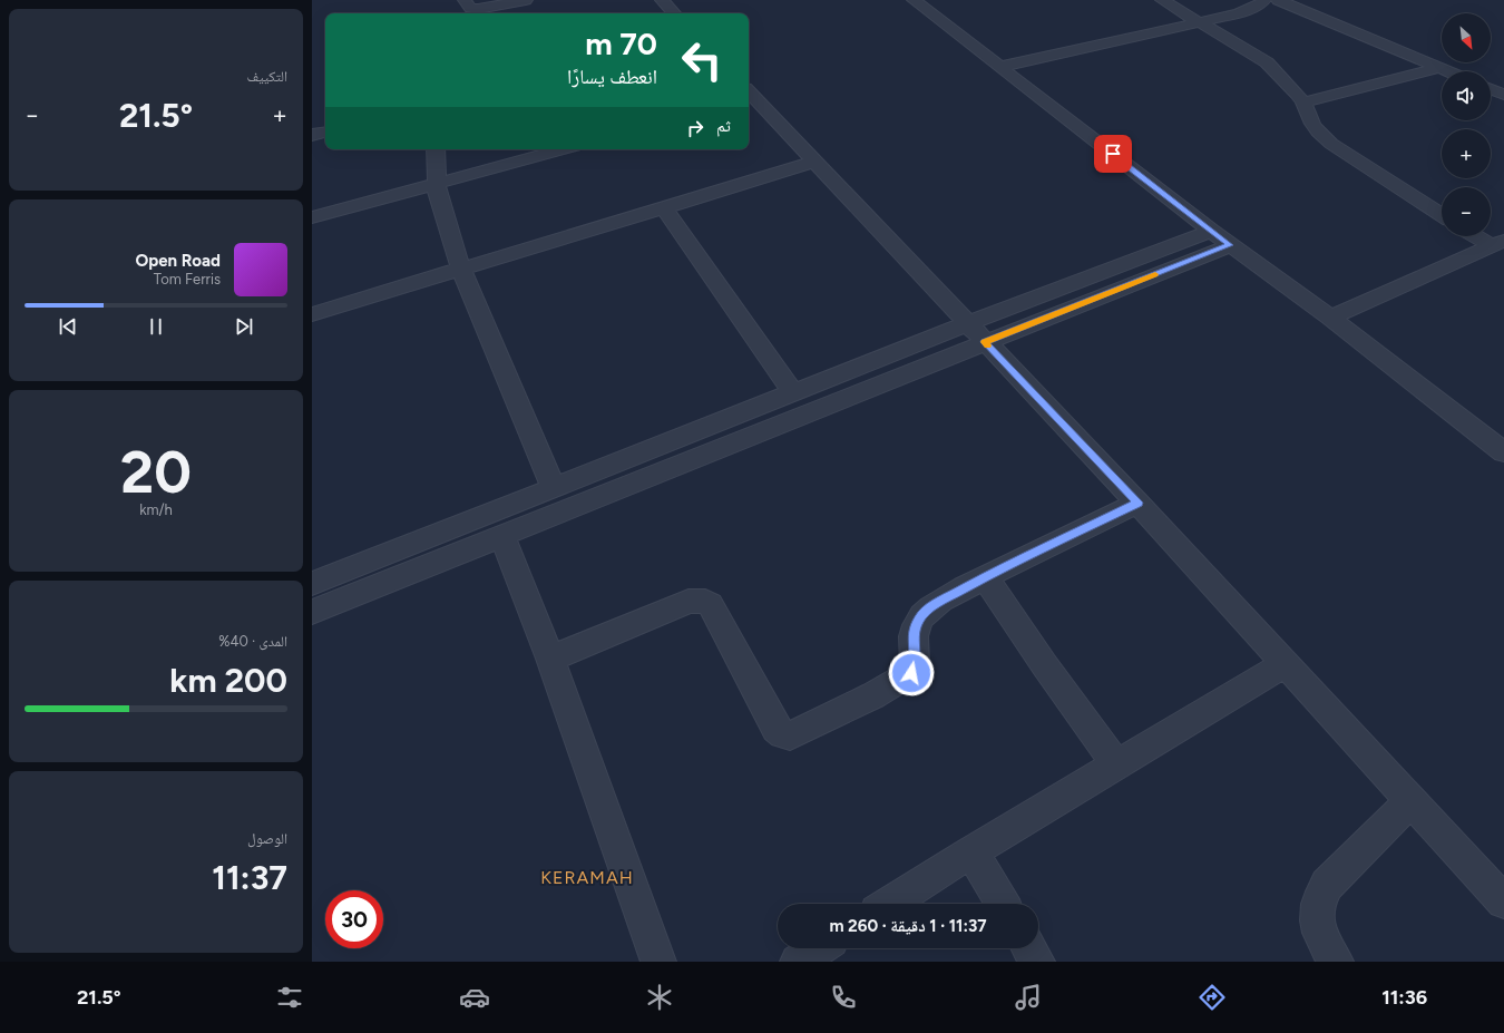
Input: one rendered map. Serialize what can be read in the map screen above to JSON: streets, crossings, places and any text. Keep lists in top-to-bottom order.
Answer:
{
  "districts": ["KERAMAH"],
  "north": "bottom right",
  "page": {
    "tile": [
      "التكييف",
      ["20", "km/h"],
      ["المدى · 40%", "200 km"],
      ["الوصول", "11:37"]
    ],
    "map_buttons": ["+", "−"],
    "turn": ["70 m", "انعطف يسارًا"],
    "heat": ["−", "21.5°", "+"],
    "then": "ثم",
    "song": ["Open Road", "Tom Ferris"],
    "limit": "30",
    "trip": "11:37 · 1 دقيقة · 260 m",
    "tabs": ["11:36", "21.5°"]
  }
}
